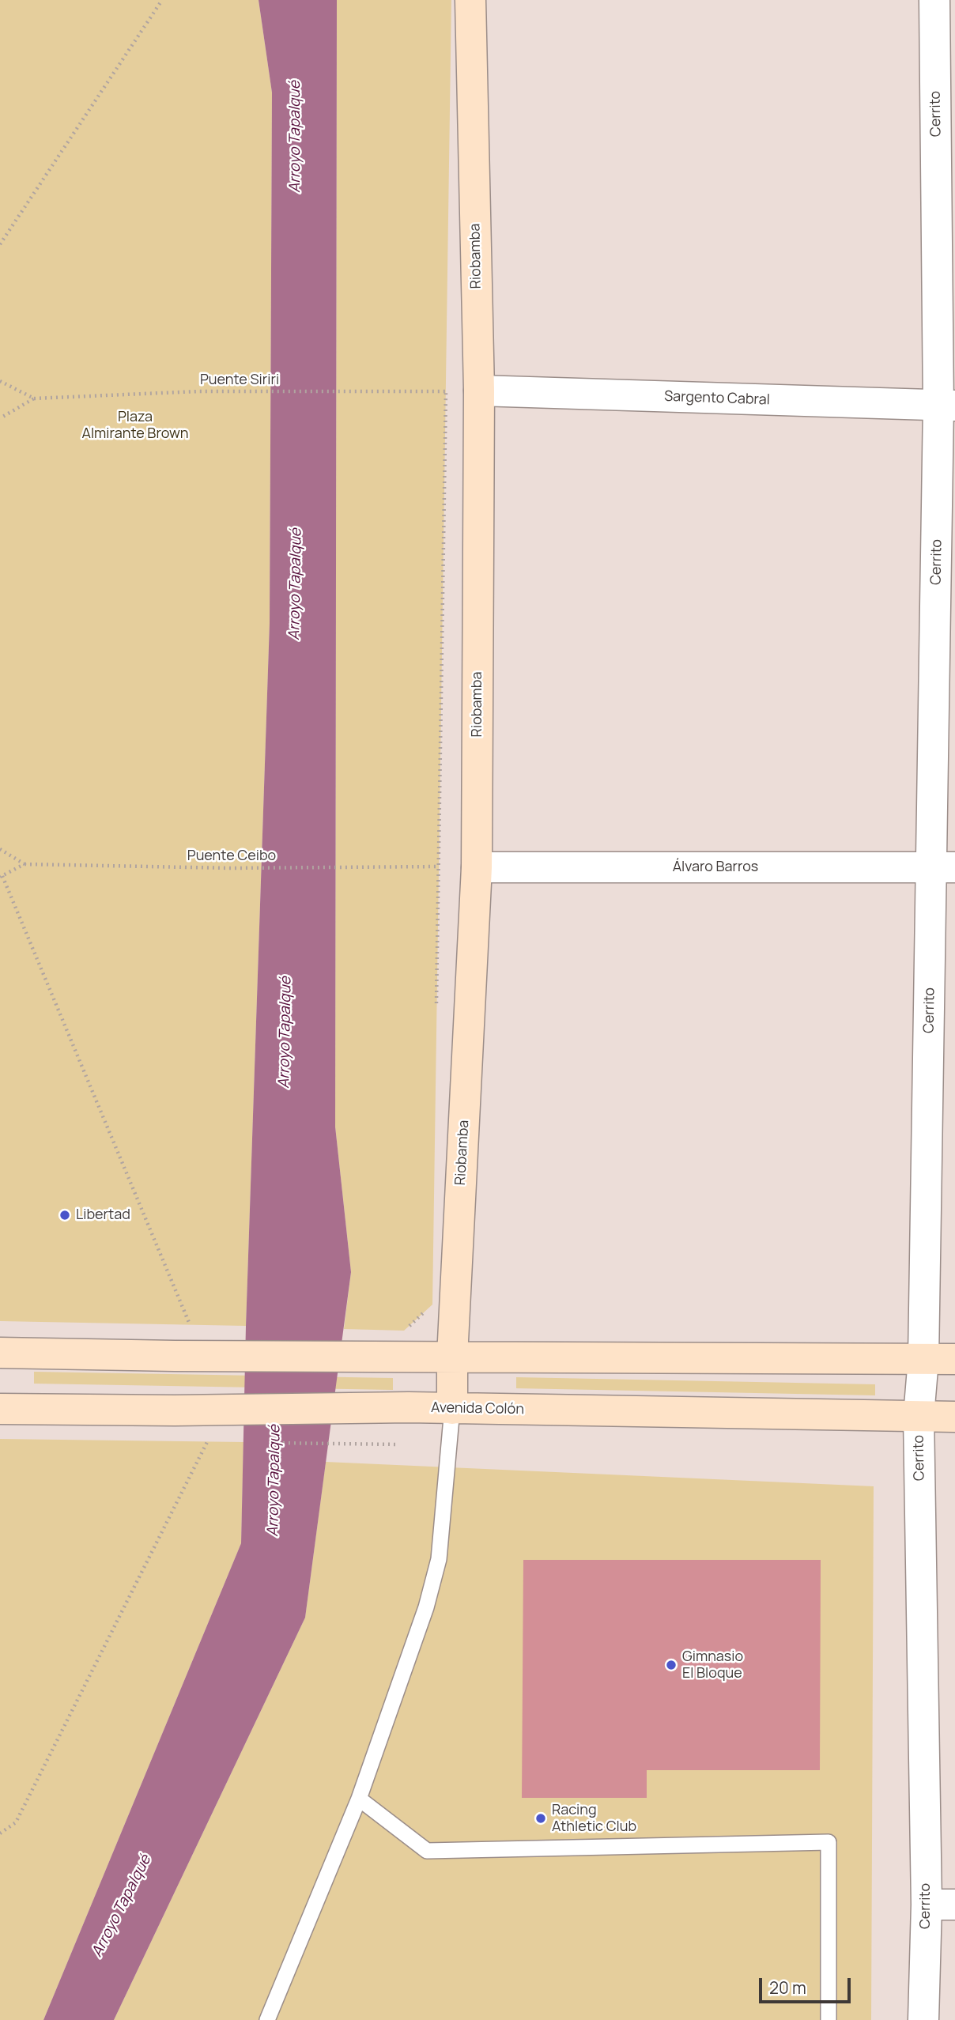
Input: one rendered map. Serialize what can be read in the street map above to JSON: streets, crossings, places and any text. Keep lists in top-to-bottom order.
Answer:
{
  "streets": {
    "main road": ["Riobamba", "Avenida Colón"],
    "street": ["Cerrito", "Sargento Cabral", "Álvaro Barros"],
    "path": ["Puente Siriri", "Puente Ceibo"]
  },
  "crossings": [
    ["Cerrito", "Sargento Cabral"],
    ["Cerrito", "Álvaro Barros"],
    ["Cerrito", "Avenida Colón"],
    ["Riobamba", "Sargento Cabral"],
    ["Riobamba", "Álvaro Barros"],
    ["Riobamba", "Avenida Colón"]
  ],
  "water": ["Arroyo Tapalqué"],
  "parks": ["Plaza Almirante Brown"],
  "places": ["Libertad", "Gimnasio El Bloque", "Racing Athletic Club"],
  "scale_bar": "20 m"
}
